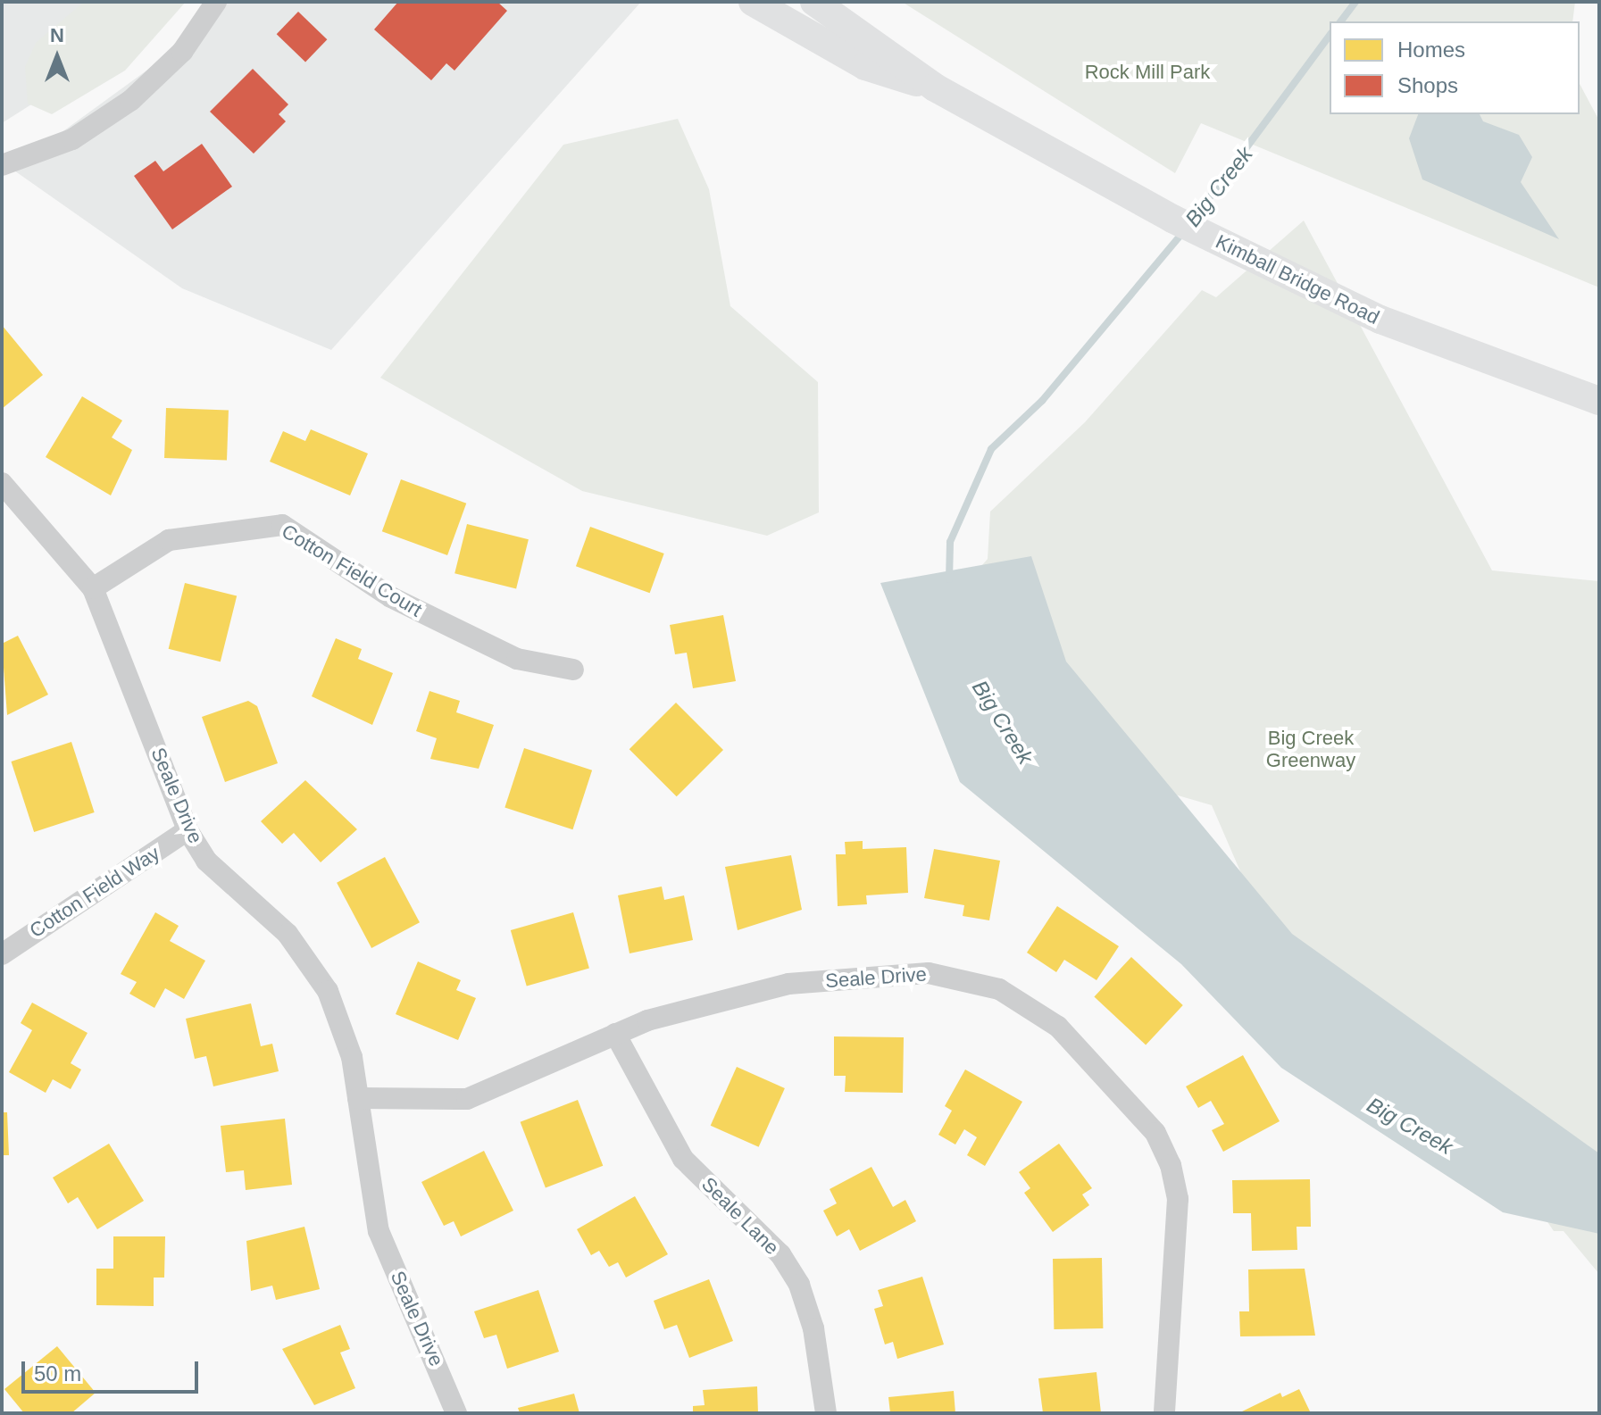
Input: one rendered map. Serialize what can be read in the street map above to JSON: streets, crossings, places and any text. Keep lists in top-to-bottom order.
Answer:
{
  "streets": {
    "street": [
      "Kimball Bridge Road",
      "Cotton Field Court",
      "Seale Drive",
      "Cotton Field Way",
      "Seale Lane"
    ]
  },
  "crossings": [
    ["Cotton Field Court", "Seale Drive"],
    ["Seale Drive", "Cotton Field Way"],
    ["Seale Drive", "Seale Lane"]
  ],
  "water": ["Big Creek"],
  "parks": ["Rock Mill Park", "Big Creek Greenway"],
  "legend": ["Homes", "Shops"],
  "scale_bar": "50 m",
  "north": "top"
}
